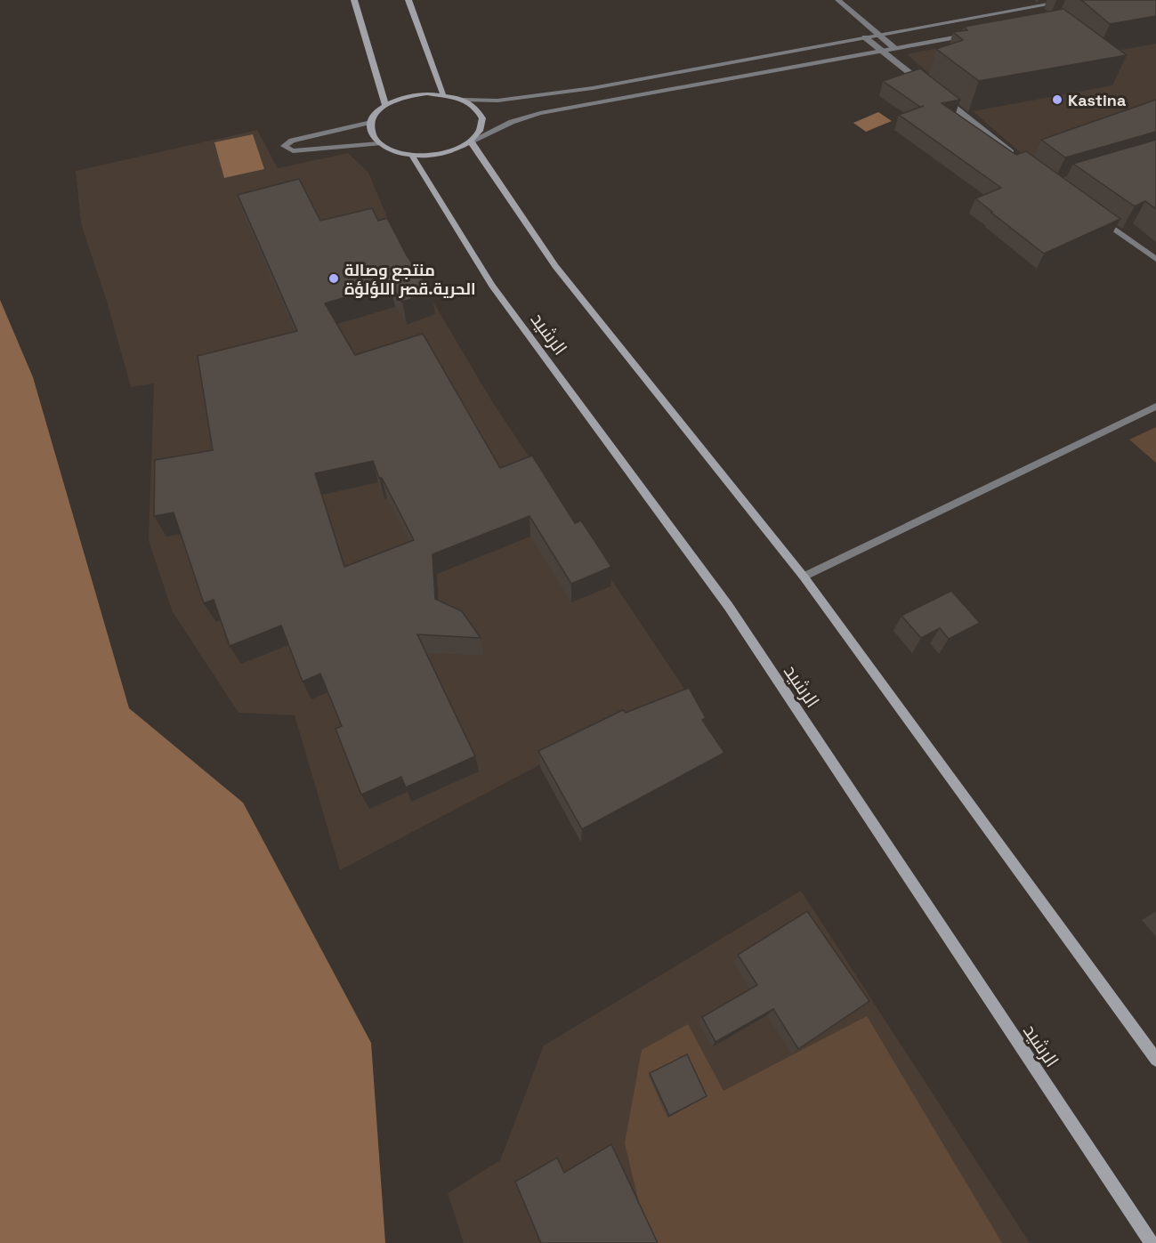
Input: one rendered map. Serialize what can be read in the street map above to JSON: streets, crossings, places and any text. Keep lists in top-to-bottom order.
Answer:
{
  "streets": {
    "main road": ["الرشيد"]
  },
  "places": ["Kastina", "منتجع وصالة الحرية.قصر اللؤلؤة"]
}
